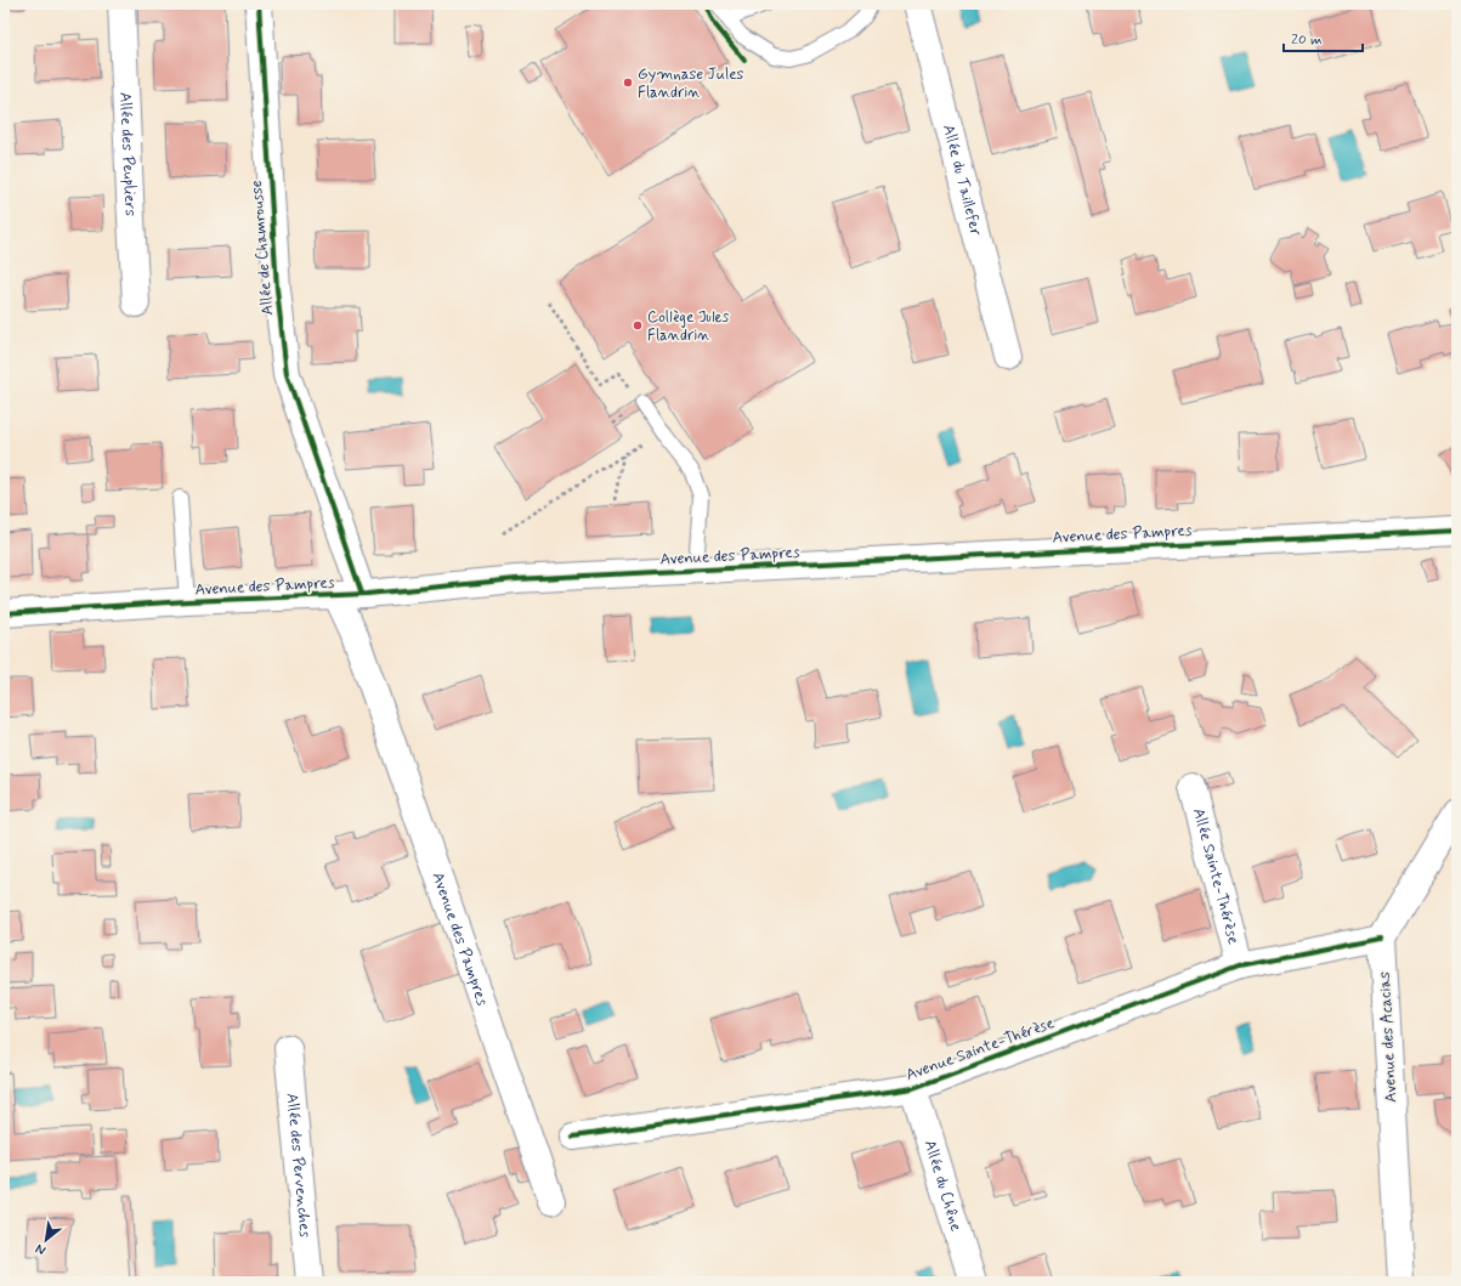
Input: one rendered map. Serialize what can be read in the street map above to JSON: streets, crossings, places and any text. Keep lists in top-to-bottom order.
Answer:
{
  "streets": {
    "street": [
      "Allée des Peupliers",
      "Allée du Taillefer",
      "Allée de Chamrousse",
      "Avenue des Pampres",
      "Allée Sainte-Thérèse",
      "Avenue des Acacias",
      "Avenue Sainte-Thérèse",
      "Allée des Pervenches",
      "Allée du Chêne"
    ]
  },
  "crossings": [
    ["Allée de Chamrousse", "Avenue des Pampres"],
    ["Allée Sainte-Thérèse", "Avenue Sainte-Thérèse"],
    ["Avenue des Acacias", "Avenue Sainte-Thérèse"],
    ["Avenue Sainte-Thérèse", "Allée du Chêne"]
  ],
  "places": ["Gymnase Jules Flandrin", "Collège Jules Flandrin"],
  "scale_bar": "20 m",
  "north": "bottom left"
}
